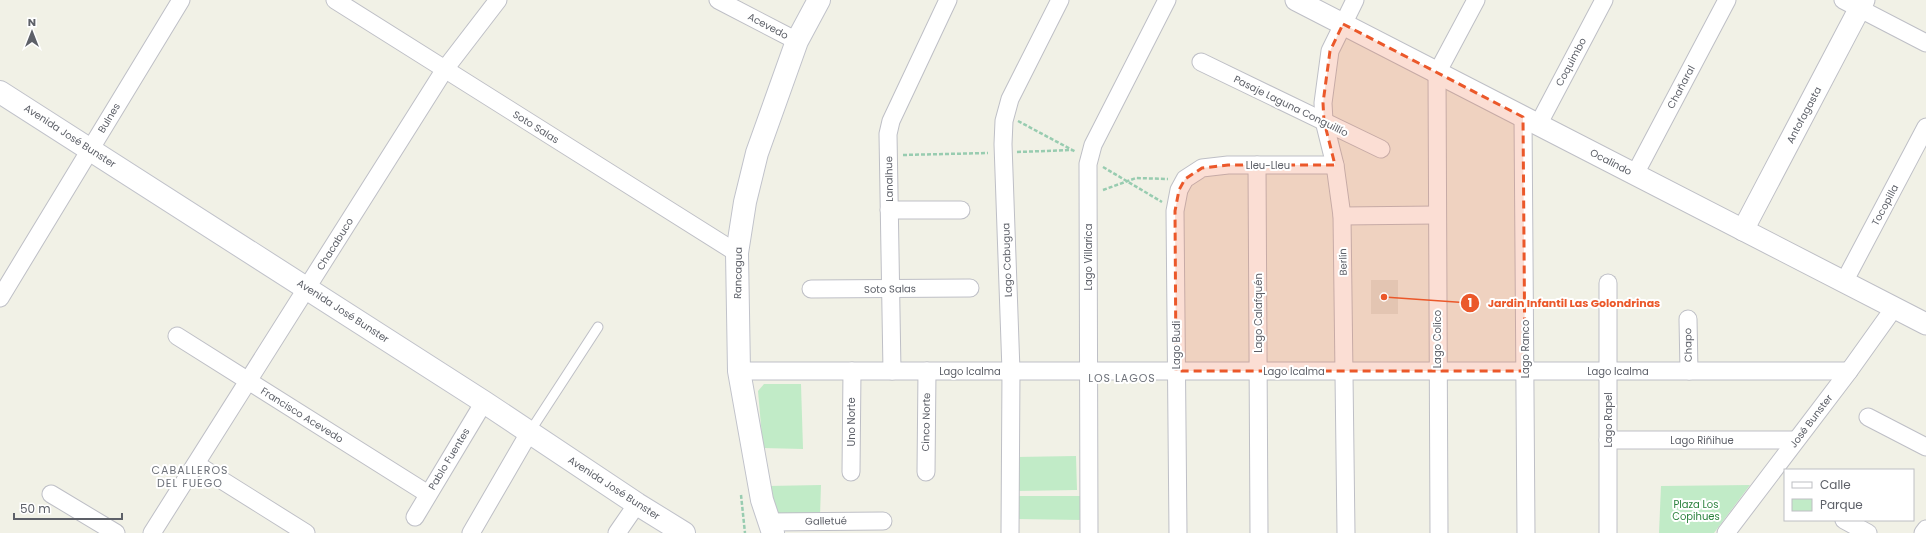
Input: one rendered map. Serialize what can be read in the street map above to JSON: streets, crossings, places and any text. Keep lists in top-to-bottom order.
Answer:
{
  "streets": {
    "main road": ["Avenida José Bunster", "Rancagua"],
    "street": [
      "Acevedo",
      "Coquimbo",
      "Chañaral",
      "Pasaje Laguna Conguillío",
      "Antofagasta",
      "Bulnes",
      "Soto Salas",
      "Ocalindo",
      "Lleu-Lleu",
      "Lanalhue",
      "Tocopilla",
      "Chacabuco",
      "Lago Villarica",
      "Lago Cabugua",
      "Berlín",
      "Lago Calafquén",
      "Lago Colico",
      "Lago Budi",
      "Chapo",
      "Lago Ranco",
      "Lago Icalma",
      "Francisco Acevedo",
      "Lago Rapel",
      "José Bunster",
      "Uno Norte",
      "Cinco Norte",
      "Lago Riñihue",
      "Pablo Fuentes",
      "Galletué"
    ]
  },
  "crossings": [
    ["Acevedo", "Rancagua"],
    ["Coquimbo", "Ocalindo"],
    ["Coquimbo", "Lago Ranco"],
    ["Chañaral", "Ocalindo"],
    ["Pasaje Laguna Conguillío", "Berlín"],
    ["Antofagasta", "Ocalindo"],
    ["Bulnes", "Avenida José Bunster"],
    ["Soto Salas", "Lanalhue"],
    ["Soto Salas", "Chacabuco"],
    ["Soto Salas", "Rancagua"],
    ["Avenida José Bunster", "Chacabuco"],
    ["Avenida José Bunster", "Pablo Fuentes"],
    ["Ocalindo", "Tocopilla"],
    ["Ocalindo", "Berlín"],
    ["Ocalindo", "Lago Colico"],
    ["Ocalindo", "Lago Ranco"],
    ["Ocalindo", "José Bunster"],
    ["Lleu-Lleu", "Berlín"],
    ["Lleu-Lleu", "Lago Calafquén"],
    ["Lleu-Lleu", "Lago Budi"],
    ["Lanalhue", "Lago Icalma"],
    ["Chacabuco", "Francisco Acevedo"],
    ["Lago Villarica", "Lago Icalma"],
    ["Lago Cabugua", "Lago Icalma"],
    ["Berlín", "Lago Icalma"],
    ["Rancagua", "Lago Icalma"],
    ["Rancagua", "Galletué"],
    ["Lago Calafquén", "Lago Icalma"],
    ["Lago Colico", "Lago Icalma"],
    ["Lago Budi", "Lago Icalma"],
    ["Chapo", "Lago Icalma"],
    ["Lago Ranco", "Lago Icalma"],
    ["Lago Icalma", "Lago Rapel"],
    ["Lago Icalma", "José Bunster"],
    ["Lago Icalma", "Uno Norte"],
    ["Lago Icalma", "Cinco Norte"],
    ["Francisco Acevedo", "Pablo Fuentes"],
    ["Lago Rapel", "Lago Riñihue"],
    ["José Bunster", "Lago Riñihue"]
  ],
  "districts": ["LOS LAGOS", "CABALLEROS DEL FUEGO"],
  "parks": ["Plaza Los Copihues"],
  "places": ["Jardin Infantil Las Golondrinas"],
  "legend": ["Calle", "Parque"],
  "scale_bar": "50 m",
  "north": "top"
}
